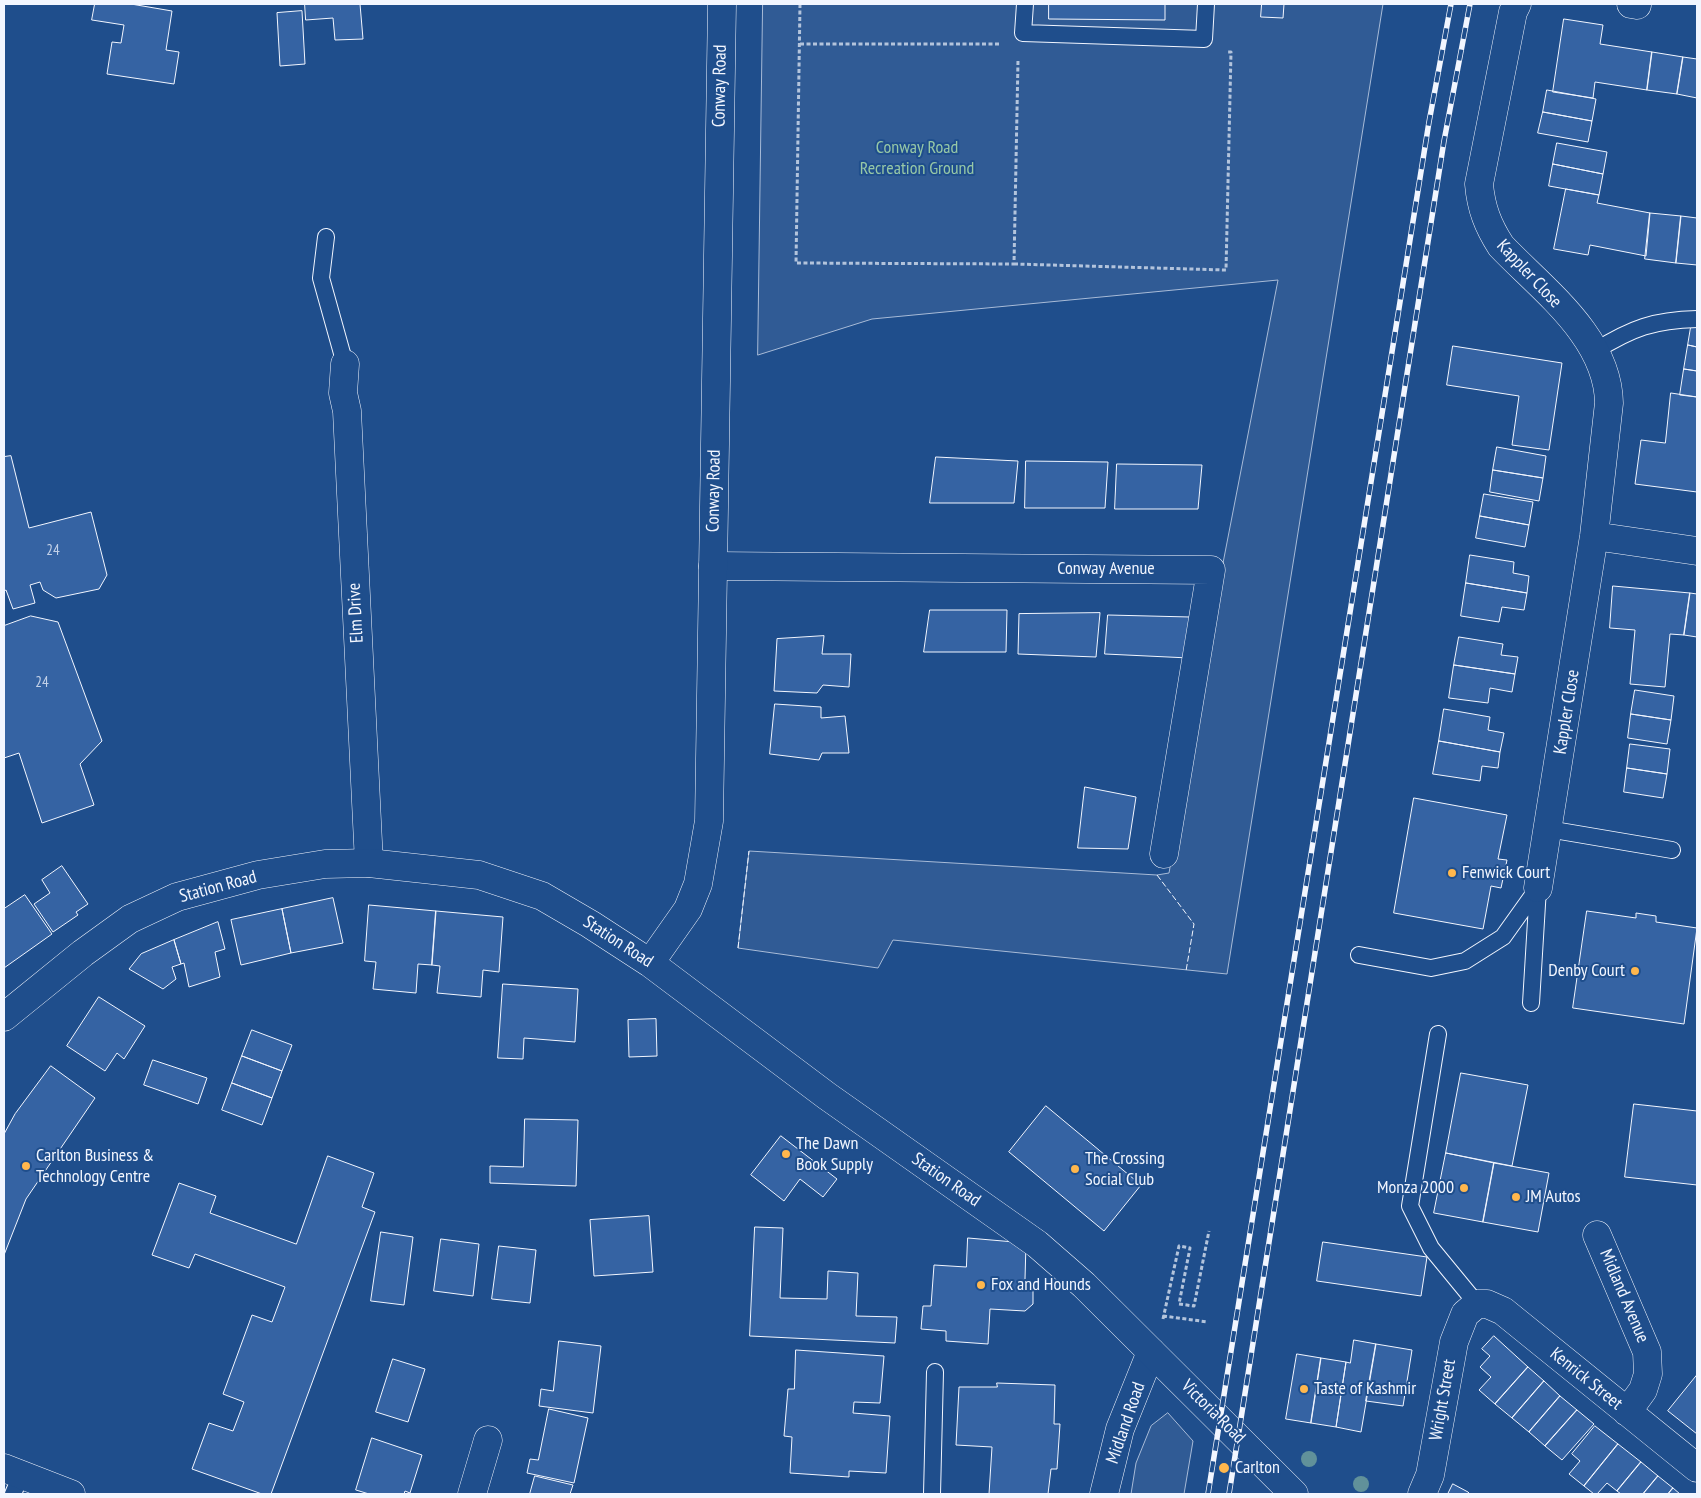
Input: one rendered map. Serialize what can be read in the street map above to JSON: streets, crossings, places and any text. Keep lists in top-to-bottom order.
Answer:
{
  "streets": {
    "street": [
      "Conway Road",
      "Kappler Close",
      "Conway Avenue",
      "Elm Drive",
      "Station Road",
      "Midland Avenue",
      "Kenrick Street",
      "Wright Street",
      "Victoria Road",
      "Midland Road"
    ]
  },
  "crossings": [
    ["Conway Road", "Conway Avenue"],
    ["Conway Road", "Station Road"],
    ["Elm Drive", "Station Road"],
    ["Station Road", "Victoria Road"],
    ["Station Road", "Midland Road"],
    ["Midland Avenue", "Kenrick Street"],
    ["Kenrick Street", "Wright Street"],
    ["Victoria Road", "Midland Road"]
  ],
  "parks": ["Conway Road Recreation Ground"],
  "places": [
    "Fenwick Court",
    "Denby Court",
    "The Dawn Book Supply",
    "Carlton Business & Technology Centre",
    "The Crossing Social Club",
    "Monza 2000",
    "JM Autos",
    "Fox and Hounds",
    "Taste of Kashmir",
    "Carlton"
  ],
  "house_numbers": ["24", "24"]
}
